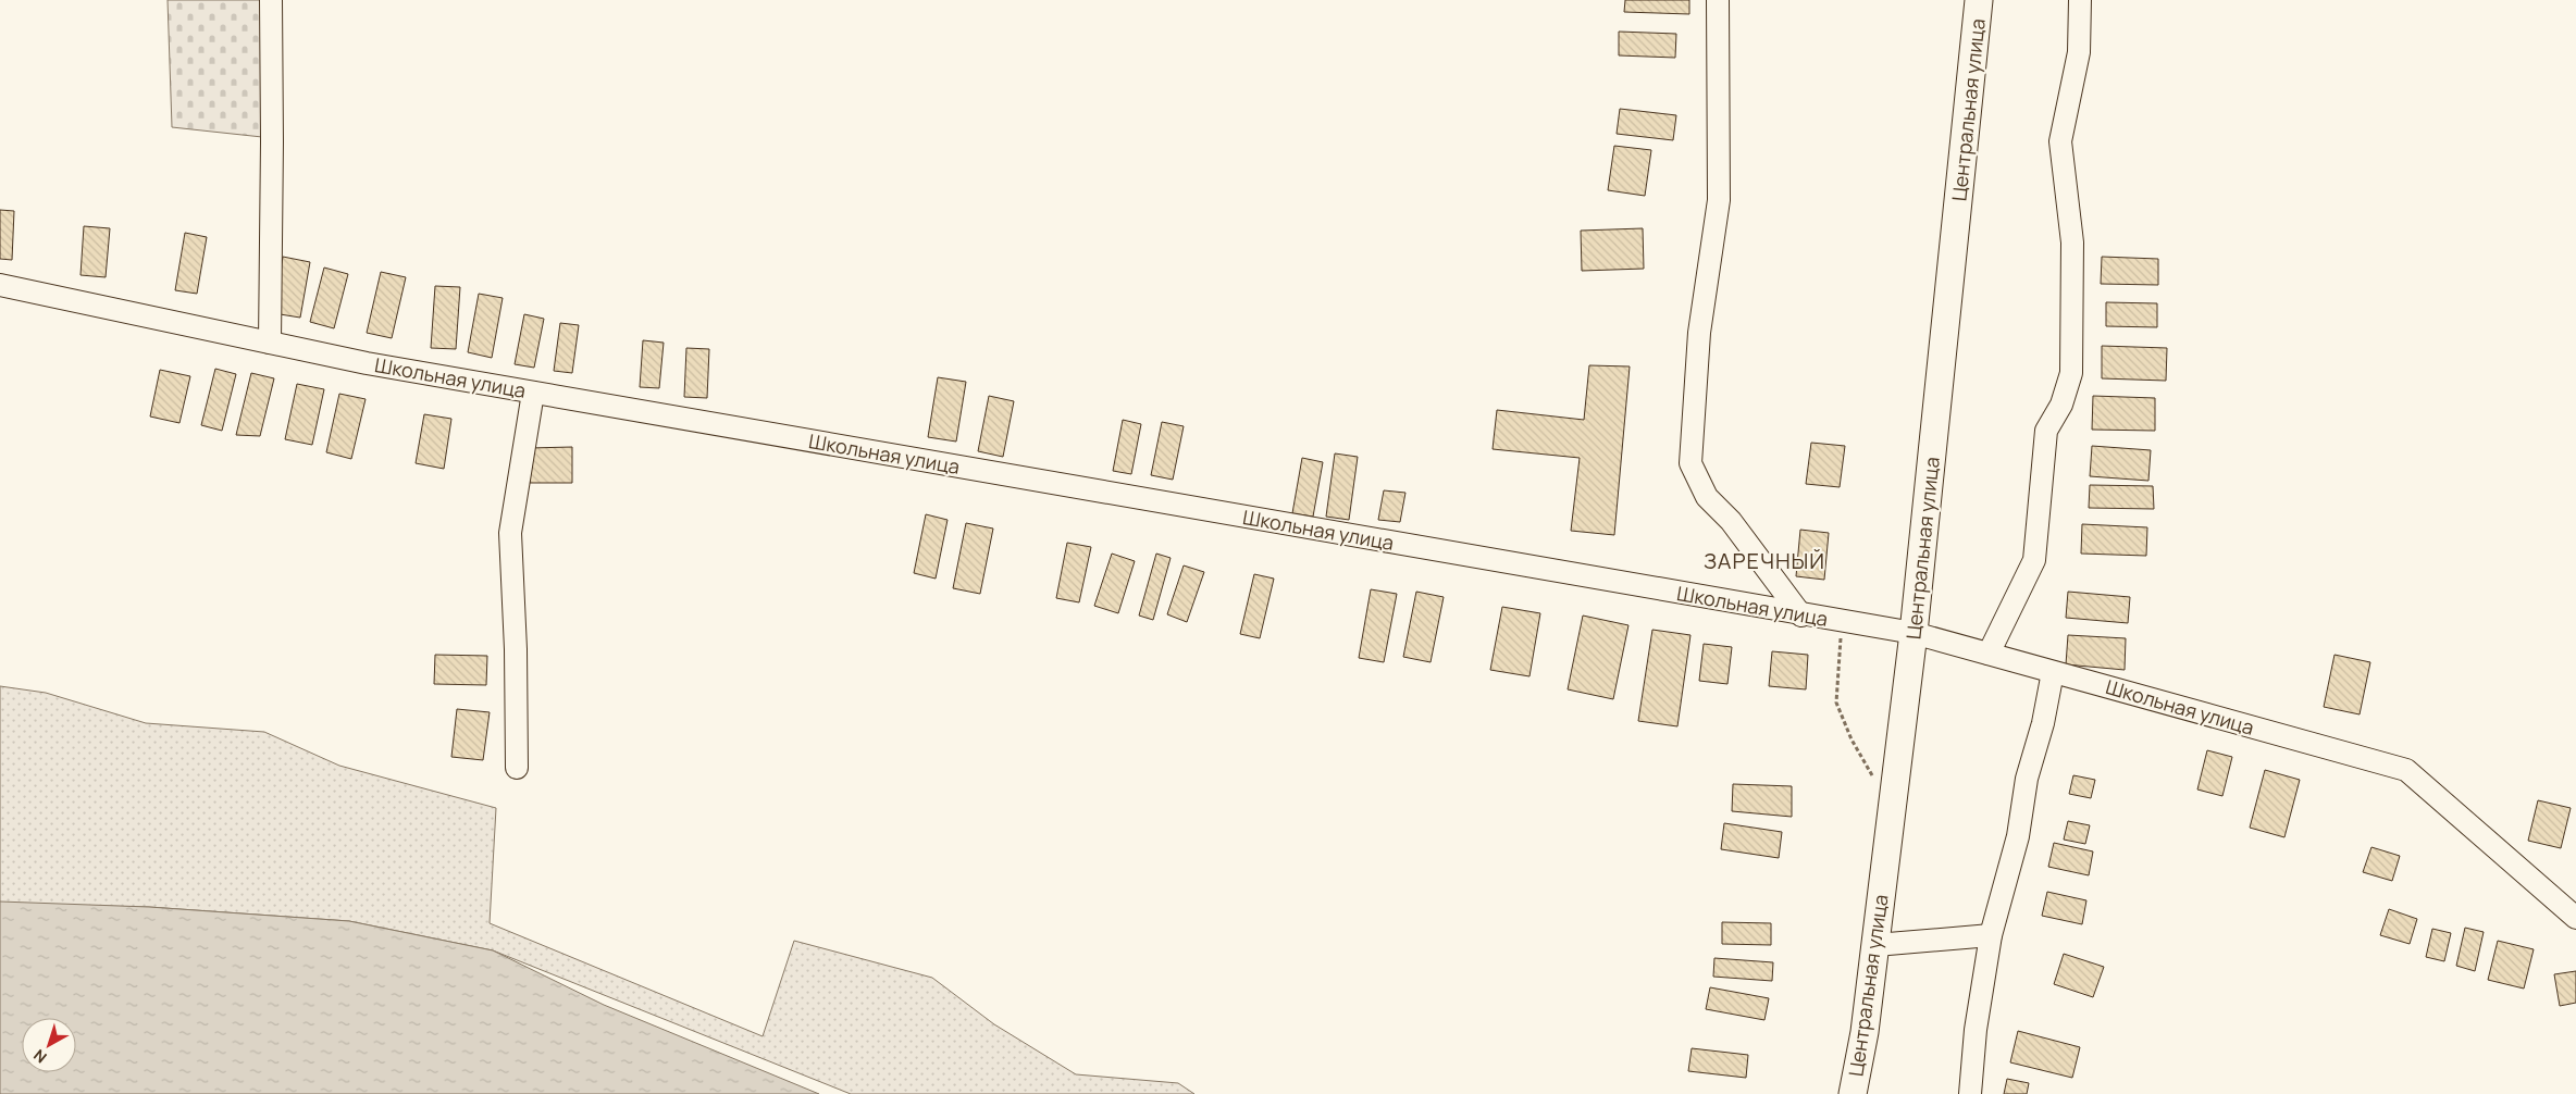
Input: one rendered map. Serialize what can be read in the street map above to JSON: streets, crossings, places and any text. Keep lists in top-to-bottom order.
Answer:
{
  "streets": {
    "main road": ["Центральная улица"],
    "street": ["Школьная улица"]
  },
  "crossings": [
    ["Центральная улица", "Школьная улица"]
  ],
  "districts": ["ЗАРЕЧНЫЙ"],
  "north": "bottom left"
}
